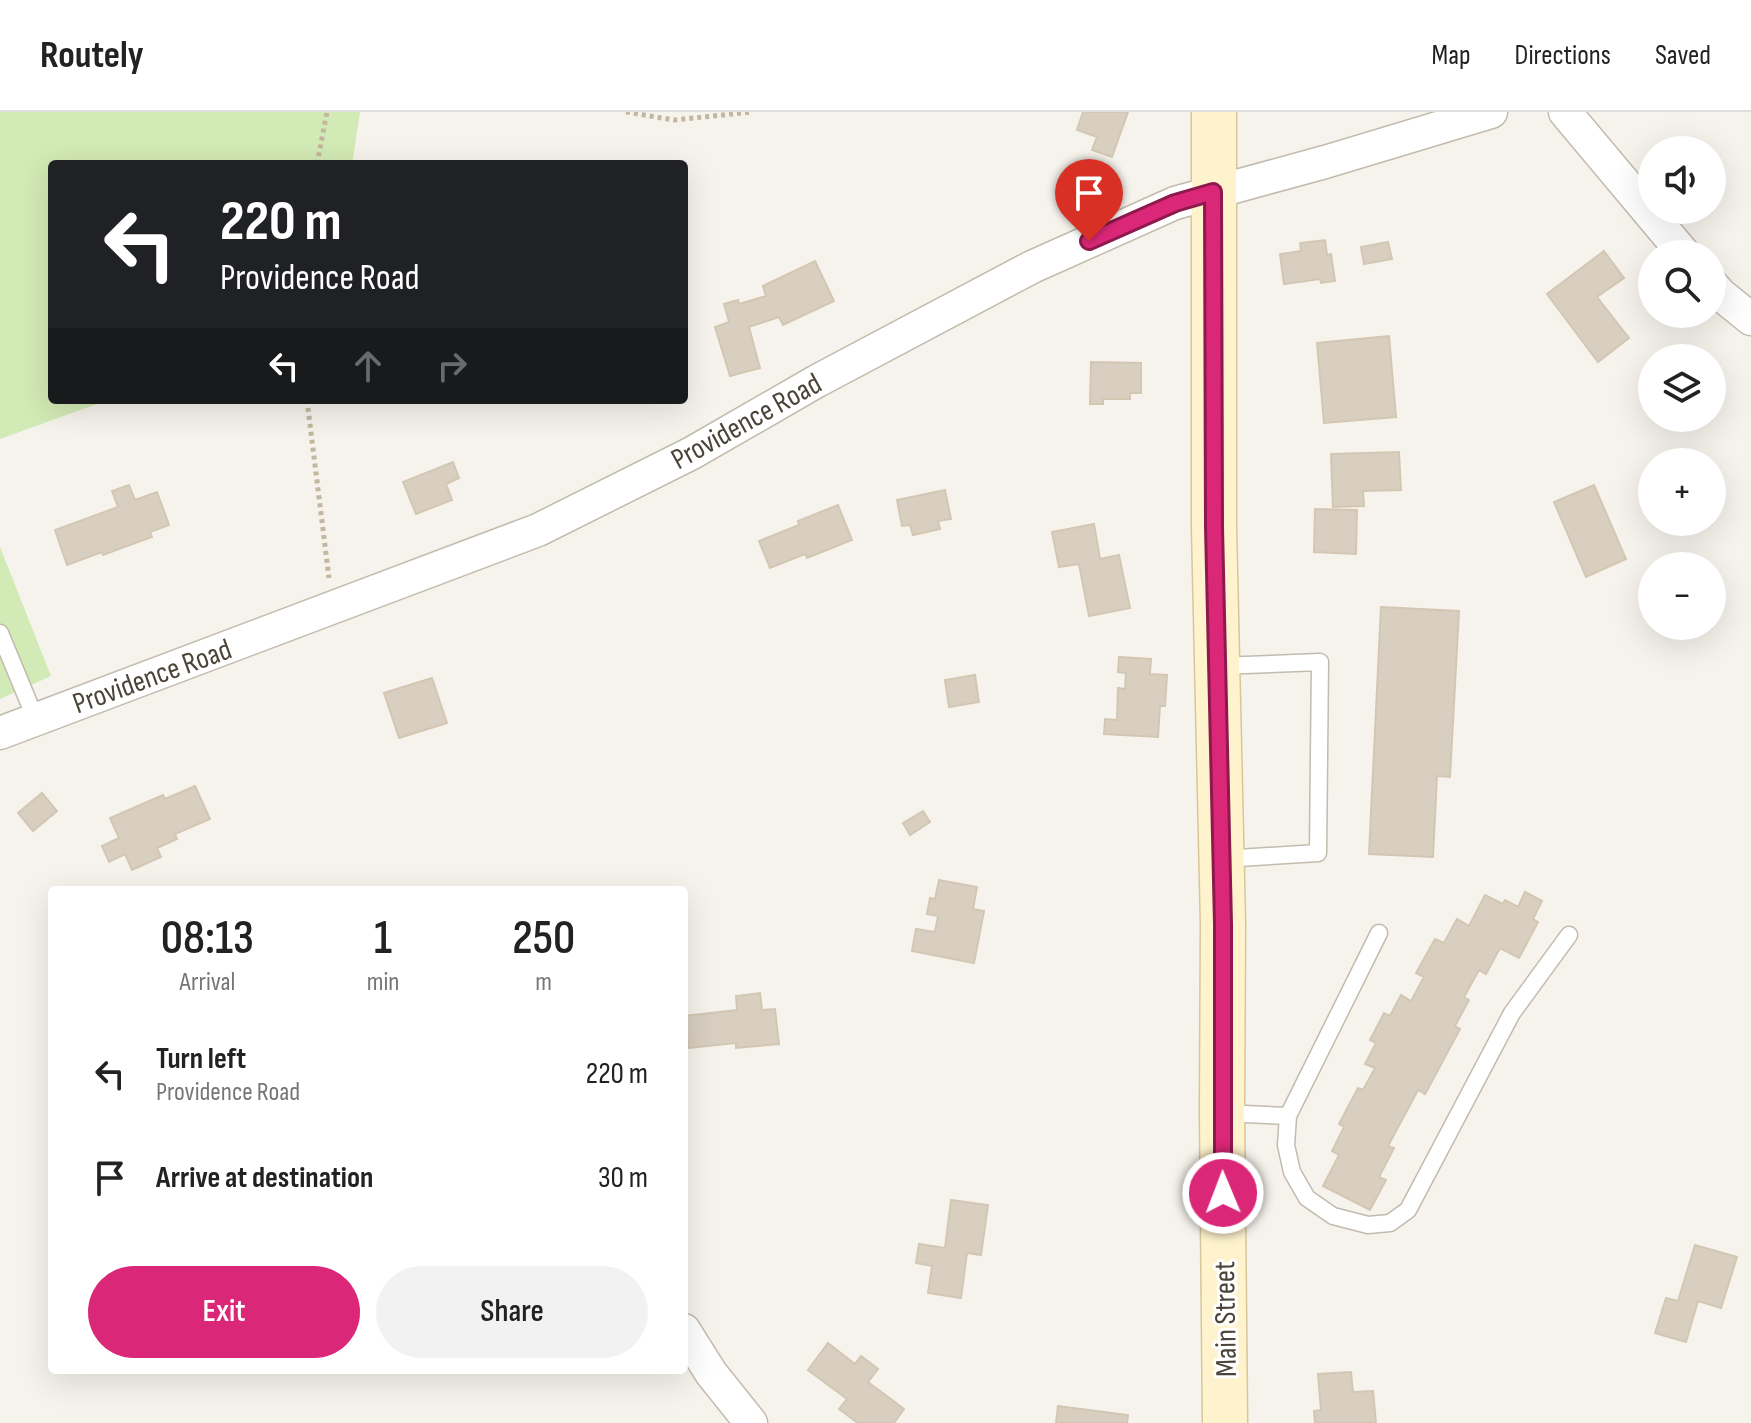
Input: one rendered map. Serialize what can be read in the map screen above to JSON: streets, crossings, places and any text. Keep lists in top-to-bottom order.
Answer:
{
  "streets": {
    "main road": ["Main Street"],
    "street": ["Providence Road"]
  },
  "crossings": [
    ["Providence Road", "Main Street"]
  ],
  "page": {
    "header": "Routely",
    "nav": ["Map", "Directions", "Saved"],
    "map_buttons": ["+", "−"],
    "turn": ["220 m", "Providence Road"],
    "eta": [
      "08:13",
      "Arrival",
      "1",
      "min",
      "250",
      "m"
    ],
    "list": [
      {
        "name": "Turn left",
        "note": "Providence Road",
        "value": "220 m"
      },
      {
        "name": "Arrive at destination",
        "value": "30 m"
      }
    ],
    "buttons": ["Exit", "Share"]
  }
}
